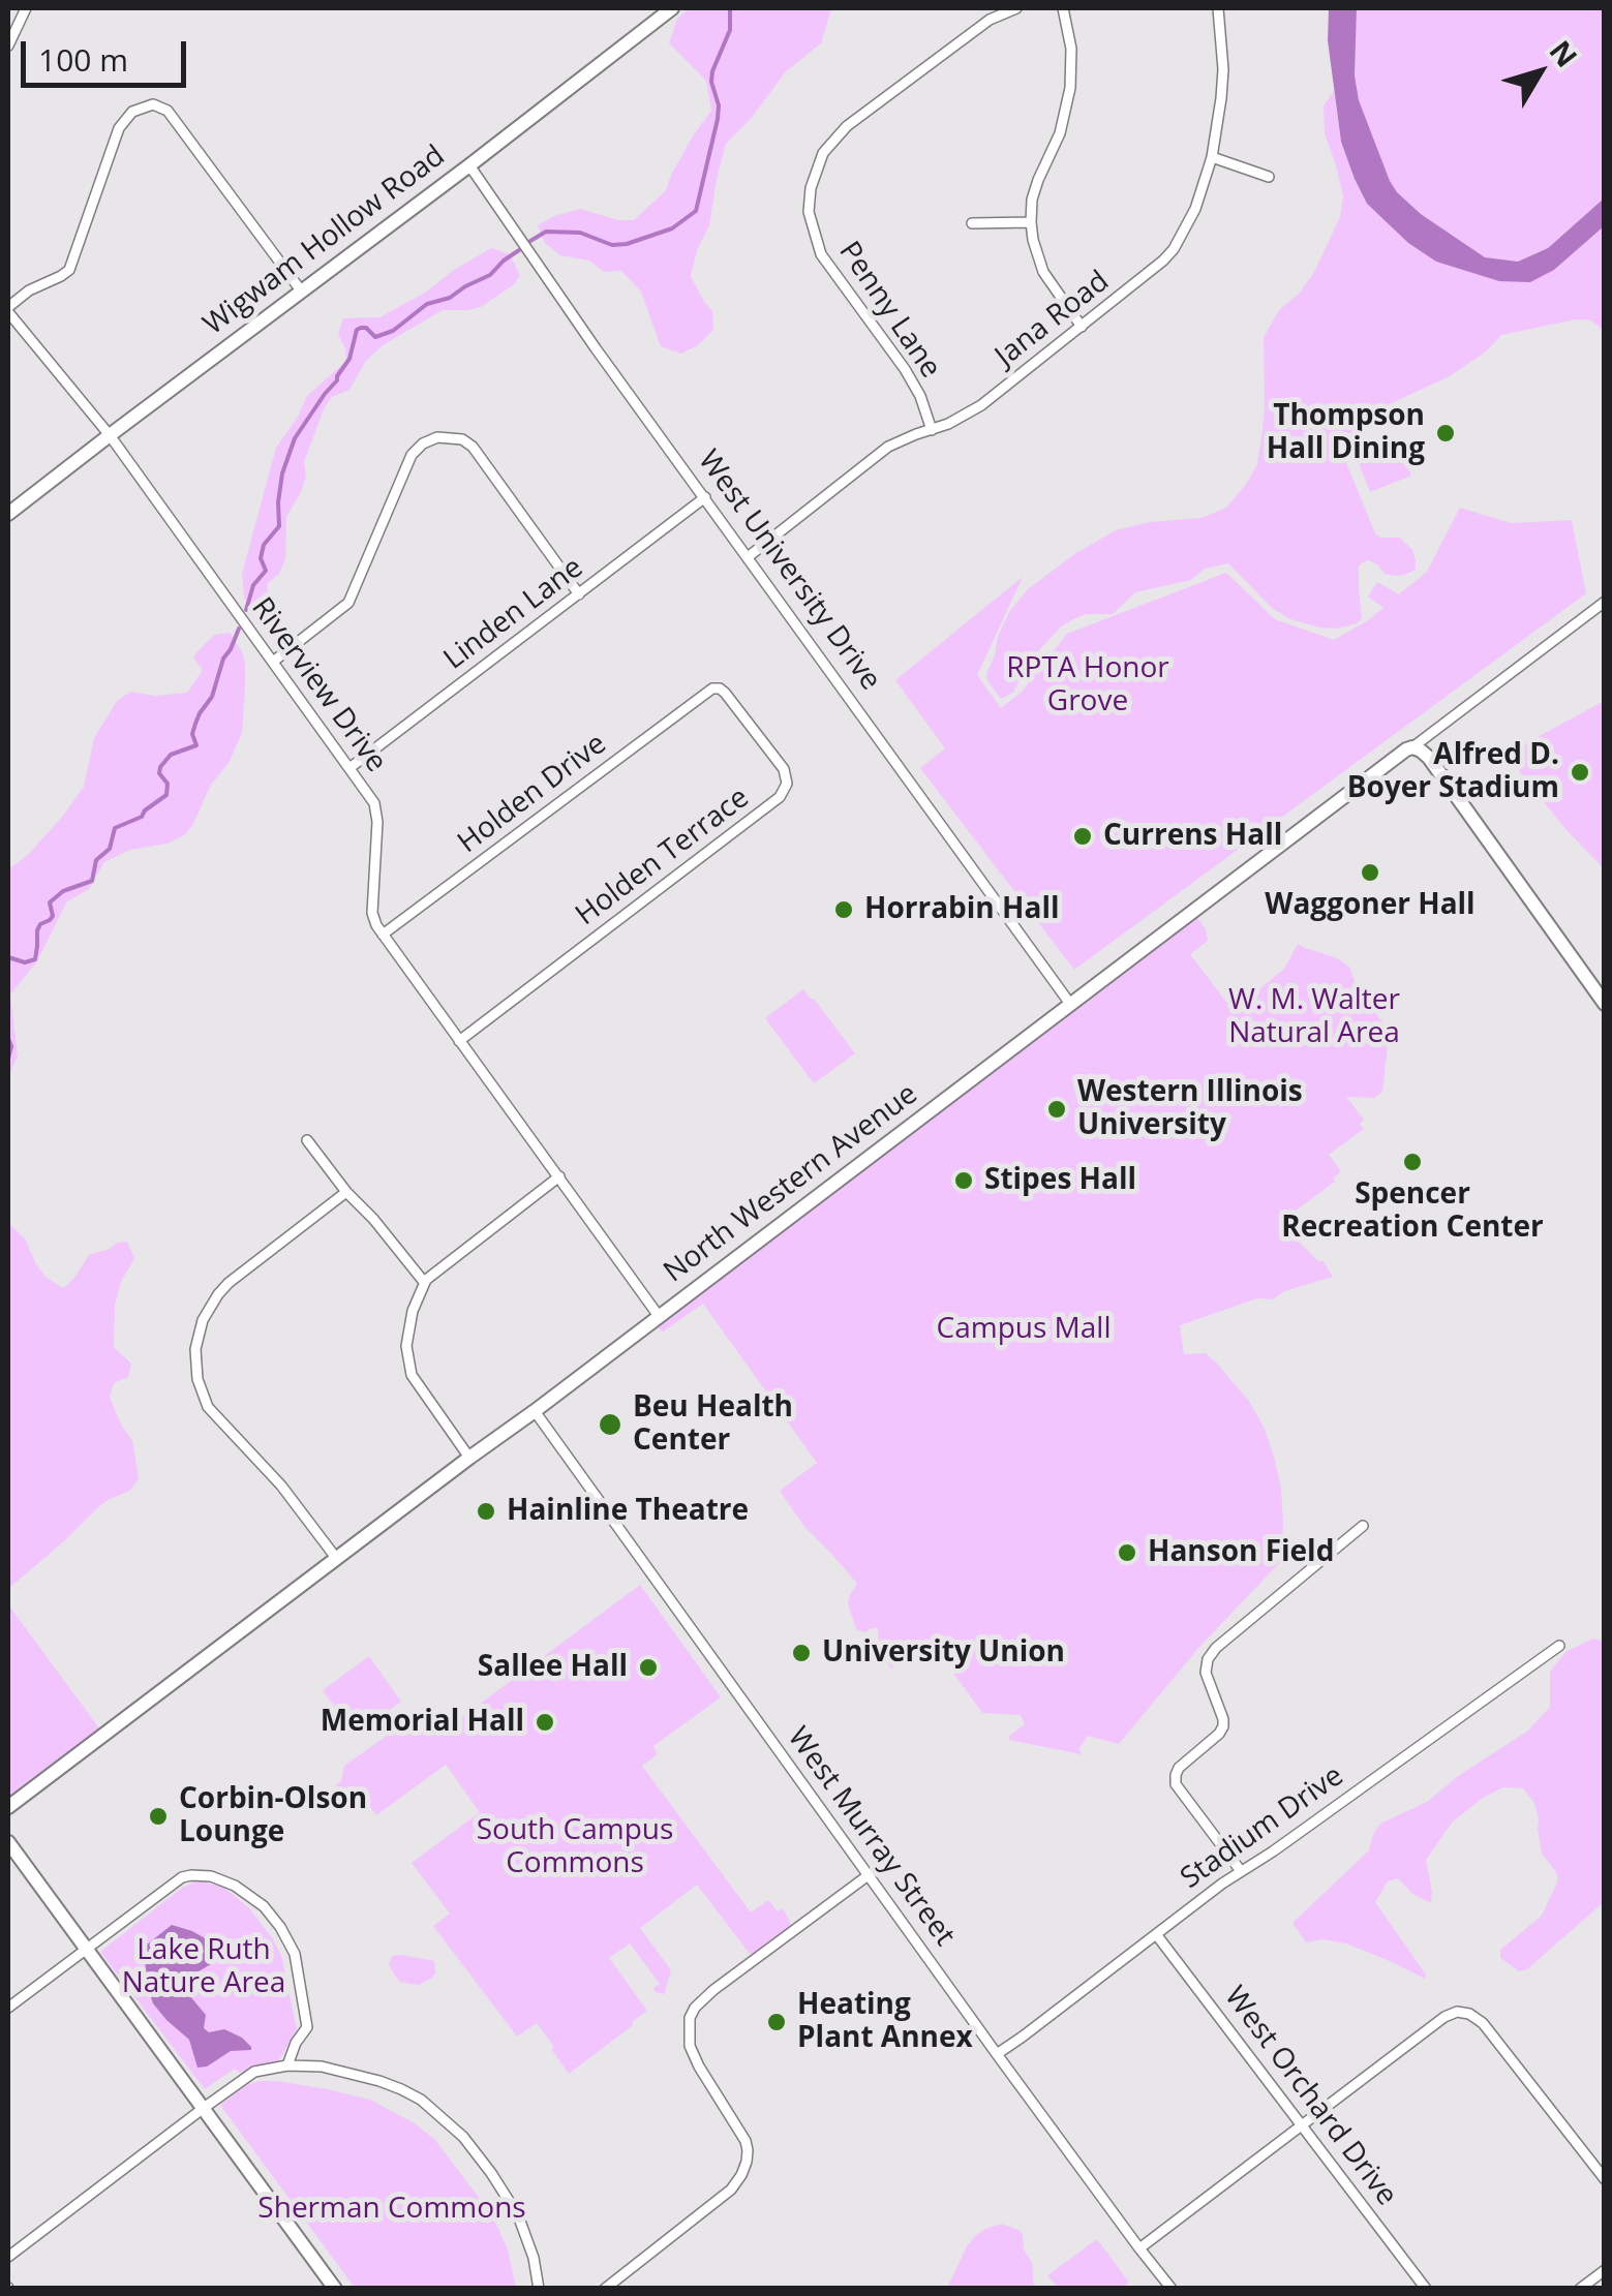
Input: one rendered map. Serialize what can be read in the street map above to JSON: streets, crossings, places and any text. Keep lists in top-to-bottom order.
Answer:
{
  "streets": {
    "street": [
      "Wigwam Hollow Road",
      "Penny Lane",
      "Jana Road",
      "West University Drive",
      "Linden Lane",
      "Riverview Drive",
      "Holden Drive",
      "Holden Terrace",
      "North Western Avenue",
      "Stadium Drive",
      "West Murray Street",
      "West Orchard Drive"
    ]
  },
  "crossings": [
    ["Wigwam Hollow Road", "West University Drive"],
    ["Wigwam Hollow Road", "Riverview Drive"],
    ["Penny Lane", "Jana Road"],
    ["Jana Road", "West University Drive"],
    ["West University Drive", "Linden Lane"],
    ["West University Drive", "North Western Avenue"],
    ["Linden Lane", "Riverview Drive"],
    ["Riverview Drive", "Holden Drive"],
    ["Riverview Drive", "Holden Terrace"],
    ["Riverview Drive", "North Western Avenue"],
    ["Holden Drive", "Holden Terrace"],
    ["North Western Avenue", "West Murray Street"],
    ["Stadium Drive", "West Murray Street"],
    ["Stadium Drive", "West Orchard Drive"]
  ],
  "parks": [
    "RPTA Honor Grove",
    "W. M. Walter Natural Area",
    "Campus Mall",
    "South Campus Commons",
    "Lake Ruth Nature Area",
    "Sherman Commons"
  ],
  "places": [
    "Thompson Hall Dining",
    "Alfred D. Boyer Stadium",
    "Currens Hall",
    "Waggoner Hall",
    "Horrabin Hall",
    "Western Illinois University",
    "Spencer Recreation Center",
    "Stipes Hall",
    "Beu Health Center",
    "Hainline Theatre",
    "Hanson Field",
    "University Union",
    "Sallee Hall",
    "Memorial Hall",
    "Corbin-Olson Lounge",
    "Heating Plant Annex"
  ],
  "scale_bar": "100 m",
  "north": "top right"
}
